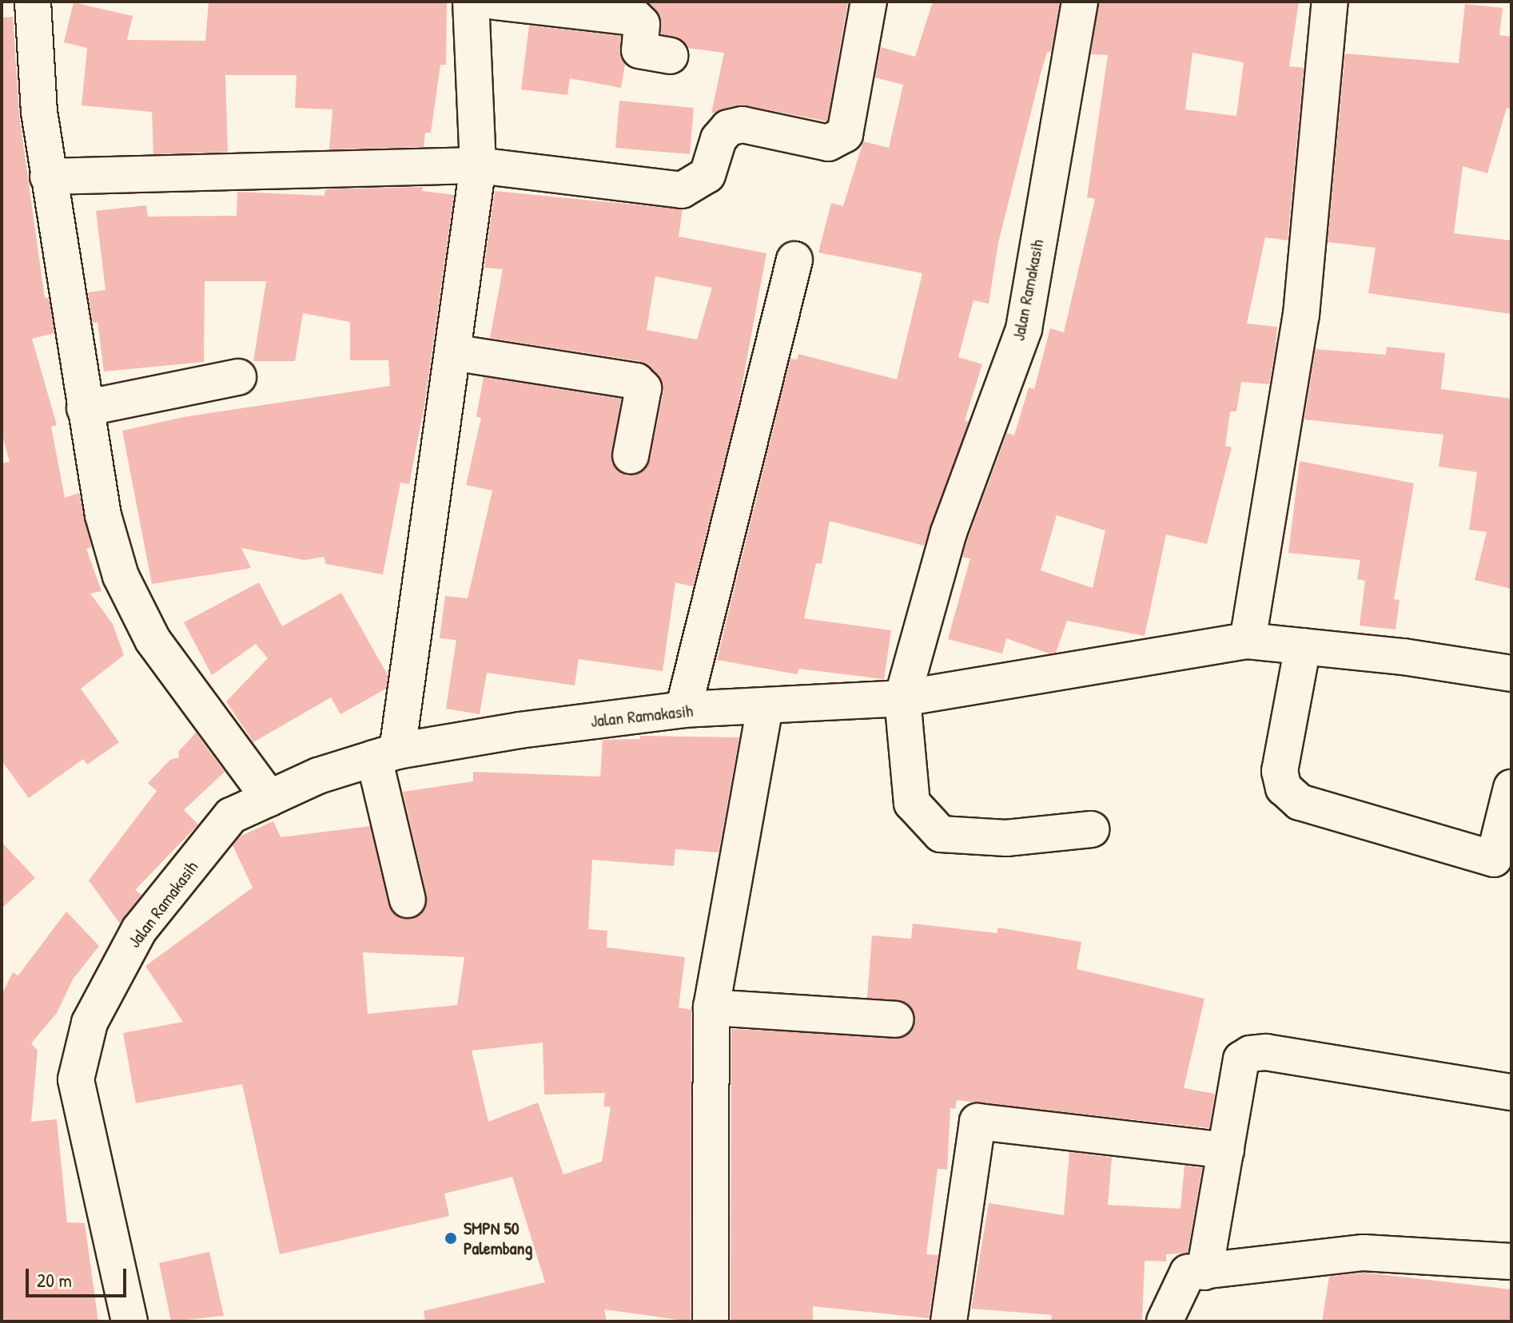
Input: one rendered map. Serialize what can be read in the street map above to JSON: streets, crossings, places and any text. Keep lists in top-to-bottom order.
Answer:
{
  "streets": {
    "street": ["Jalan Ramakasih"]
  },
  "places": ["SMPN 50 Palembang"],
  "scale_bar": "20 m"
}
